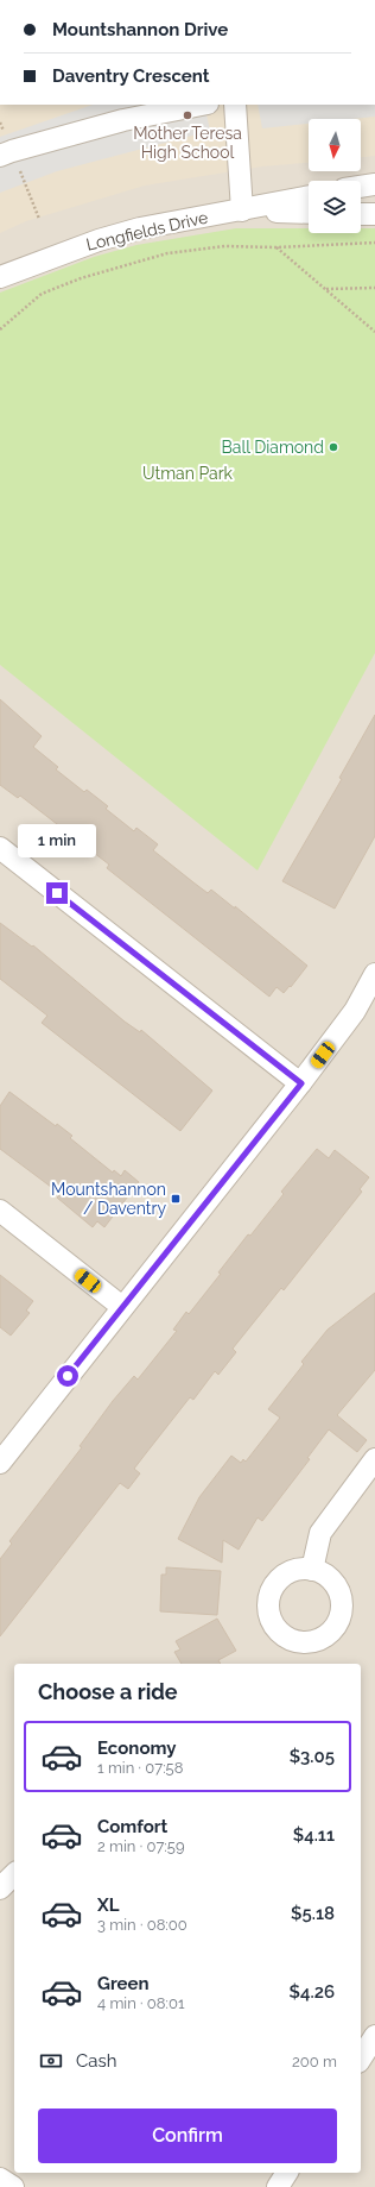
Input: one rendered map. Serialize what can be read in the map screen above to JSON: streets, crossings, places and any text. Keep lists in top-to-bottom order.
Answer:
{
  "streets": {
    "street": ["Longfields Drive"]
  },
  "parks": ["Utman Park"],
  "places": {
    "other": ["Mother Teresa High School", "Ball Diamond"],
    "transit": ["Mountshannon / Daventry"]
  },
  "north": "bottom",
  "page": {
    "banner": ["Mountshannon Drive", "Daventry Crescent"],
    "bubble": "1 min",
    "heading": "Choose a ride",
    "list": [
      {
        "name": "Economy",
        "note": "1 min · 07:58",
        "value": "$3.05"
      },
      {
        "name": "Comfort",
        "note": "2 min · 07:59",
        "value": "$4.11"
      },
      {
        "name": "XL",
        "note": "3 min · 08:00",
        "value": "$5.18"
      },
      {
        "name": "Green",
        "note": "4 min · 08:01",
        "value": "$4.26"
      }
    ],
    "pay": ["Cash", "200 m"],
    "buttons": "Confirm"
  }
}
